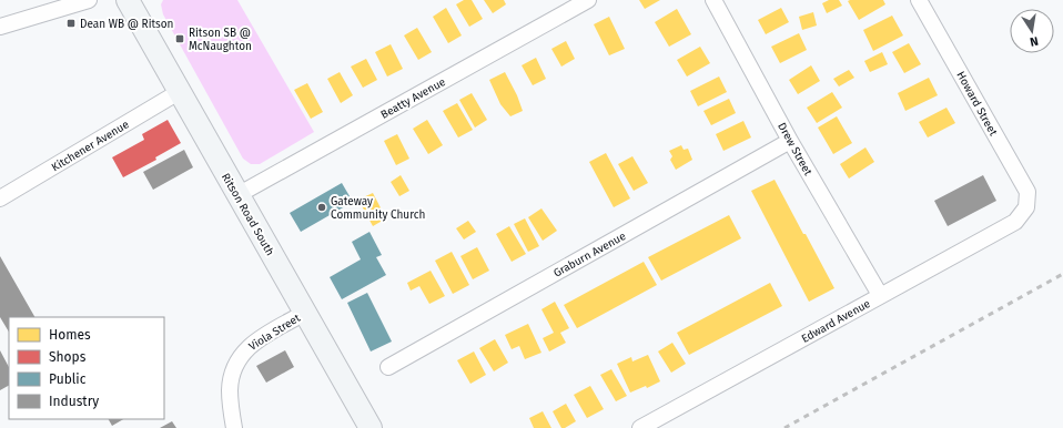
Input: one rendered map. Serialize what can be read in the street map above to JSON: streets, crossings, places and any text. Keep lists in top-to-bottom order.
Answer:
{
  "streets": {
    "main road": ["Ritson Road South"],
    "street": [
      "Beatty Avenue",
      "Howard Street",
      "Kitchener Avenue",
      "Drew Street",
      "Graburn Avenue",
      "Edward Avenue",
      "Viola Street"
    ]
  },
  "crossings": [
    ["Beatty Avenue", "Ritson Road South"],
    ["Howard Street", "Edward Avenue"],
    ["Kitchener Avenue", "Ritson Road South"],
    ["Drew Street", "Graburn Avenue"],
    ["Drew Street", "Edward Avenue"],
    ["Ritson Road South", "Viola Street"]
  ],
  "places": {
    "transit": ["Dean WB @ Ritson", "Ritson SB @ McNaughton"],
    "other": ["Gateway Community Church"]
  },
  "legend": [
    "Homes",
    "Shops",
    "Public",
    "Industry"
  ],
  "north": "bottom"
}
